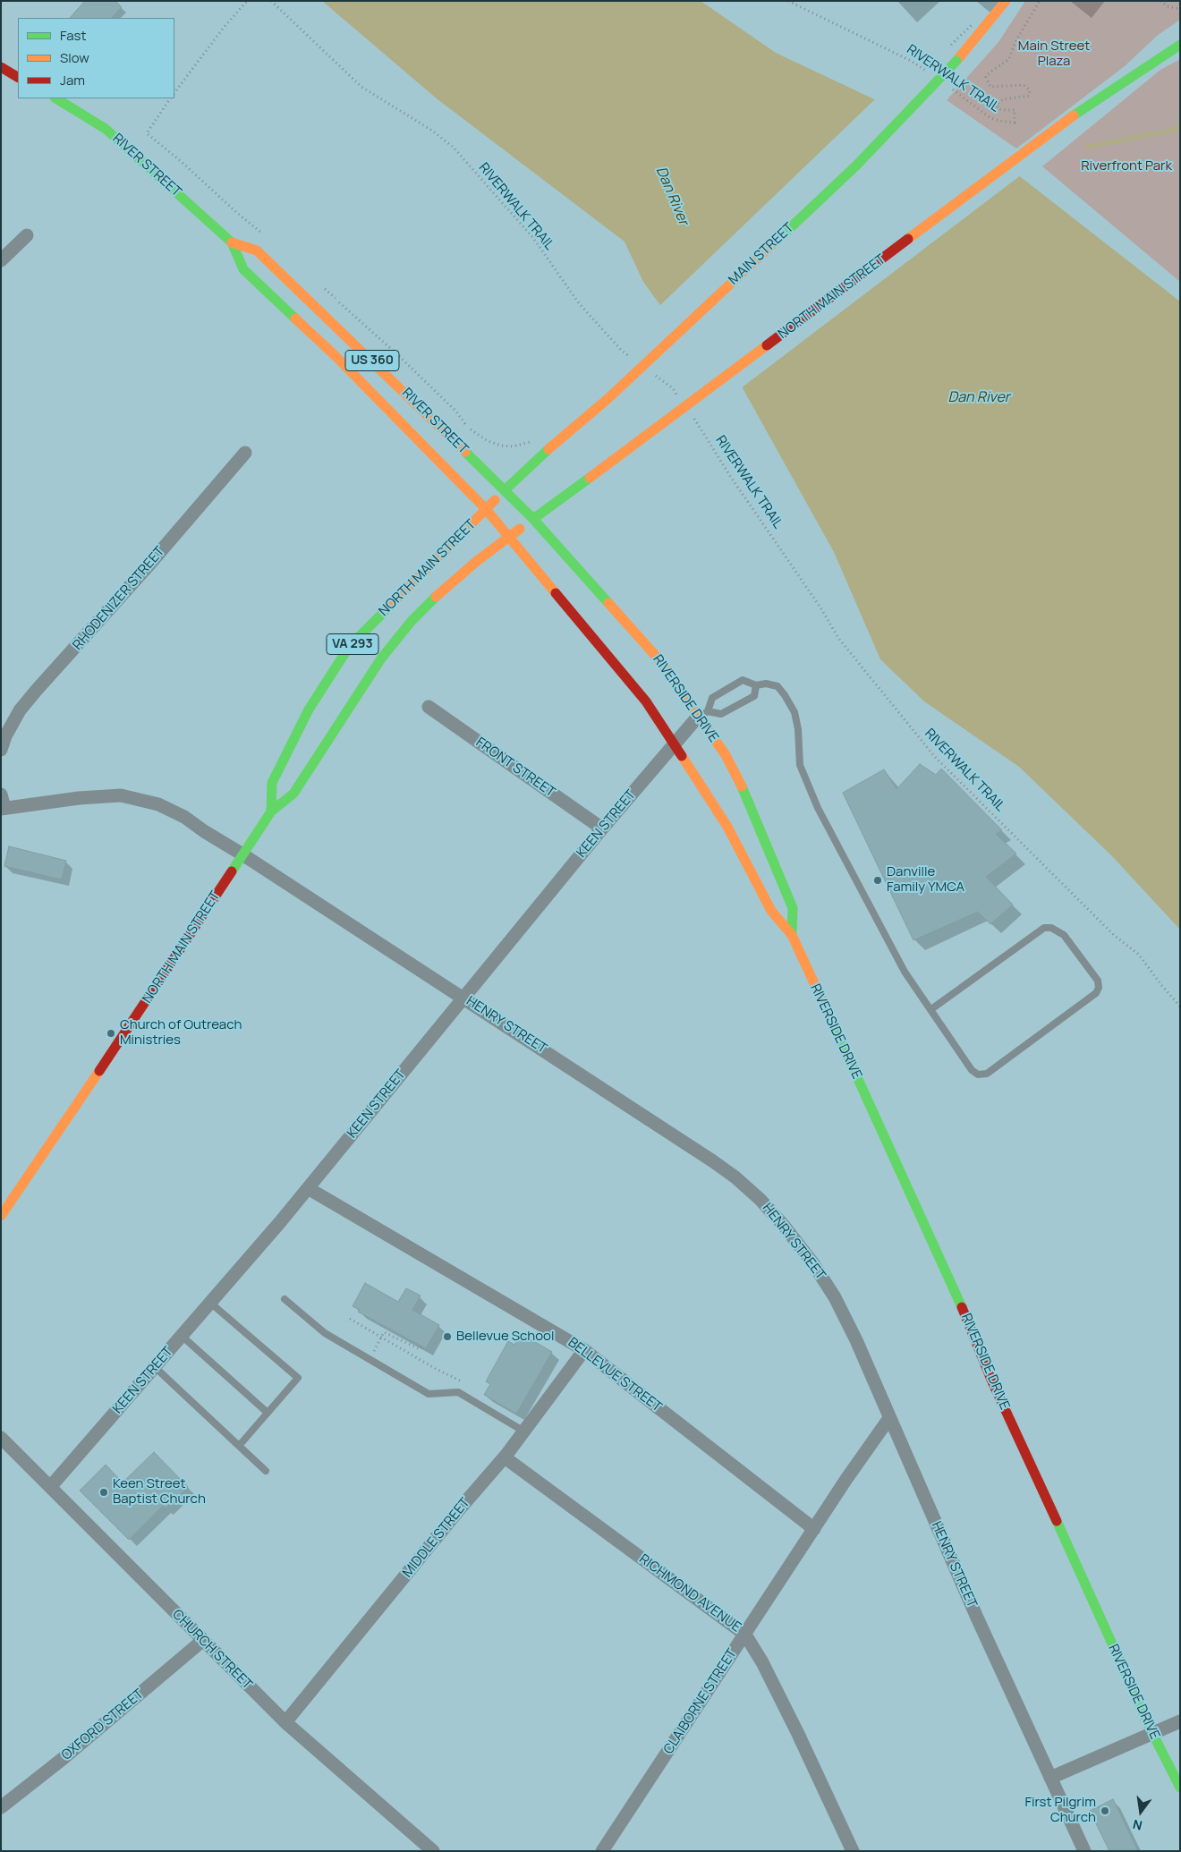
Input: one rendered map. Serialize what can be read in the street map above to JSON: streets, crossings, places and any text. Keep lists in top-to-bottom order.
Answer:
{
  "streets": {
    "main road": [
      "RIVER STREET",
      "MAIN STREET",
      "NORTH MAIN STREET",
      "US 360",
      "VA 293",
      "RIVERSIDE DRIVE"
    ],
    "street": [
      "RHODENIZER STREET",
      "FRONT STREET",
      "KEEN STREET",
      "HENRY STREET",
      "BELLEVUE STREET",
      "MIDDLE STREET",
      "RICHMOND AVENUE",
      "CHURCH STREET",
      "CLAIBORNE STREET",
      "OXFORD STREET"
    ],
    "path": ["RIVERWALK TRAIL"]
  },
  "crossings": [
    ["RIVER STREET", "MAIN STREET"],
    ["RIVER STREET", "NORTH MAIN STREET"],
    ["RIVER STREET", "RIVERSIDE DRIVE"],
    ["MAIN STREET", "NORTH MAIN STREET"],
    ["NORTH MAIN STREET", "RIVERSIDE DRIVE"],
    ["NORTH MAIN STREET", "HENRY STREET"],
    ["RIVERSIDE DRIVE", "KEEN STREET"],
    ["FRONT STREET", "KEEN STREET"],
    ["KEEN STREET", "HENRY STREET"],
    ["KEEN STREET", "BELLEVUE STREET"],
    ["KEEN STREET", "CHURCH STREET"],
    ["HENRY STREET", "CLAIBORNE STREET"],
    ["BELLEVUE STREET", "MIDDLE STREET"],
    ["BELLEVUE STREET", "CLAIBORNE STREET"],
    ["MIDDLE STREET", "RICHMOND AVENUE"],
    ["MIDDLE STREET", "CHURCH STREET"],
    ["RICHMOND AVENUE", "CLAIBORNE STREET"],
    ["CHURCH STREET", "OXFORD STREET"]
  ],
  "water": ["Dan River"],
  "parks": ["Main Street Plaza", "Riverfront Park"],
  "places": [
    "Danville Family YMCA",
    "Church of Outreach Ministries",
    "Bellevue School",
    "Keen Street Baptist Church",
    "First Pilgrim Church"
  ],
  "legend": ["Fast", "Slow", "Jam"],
  "north": "bottom"
}
